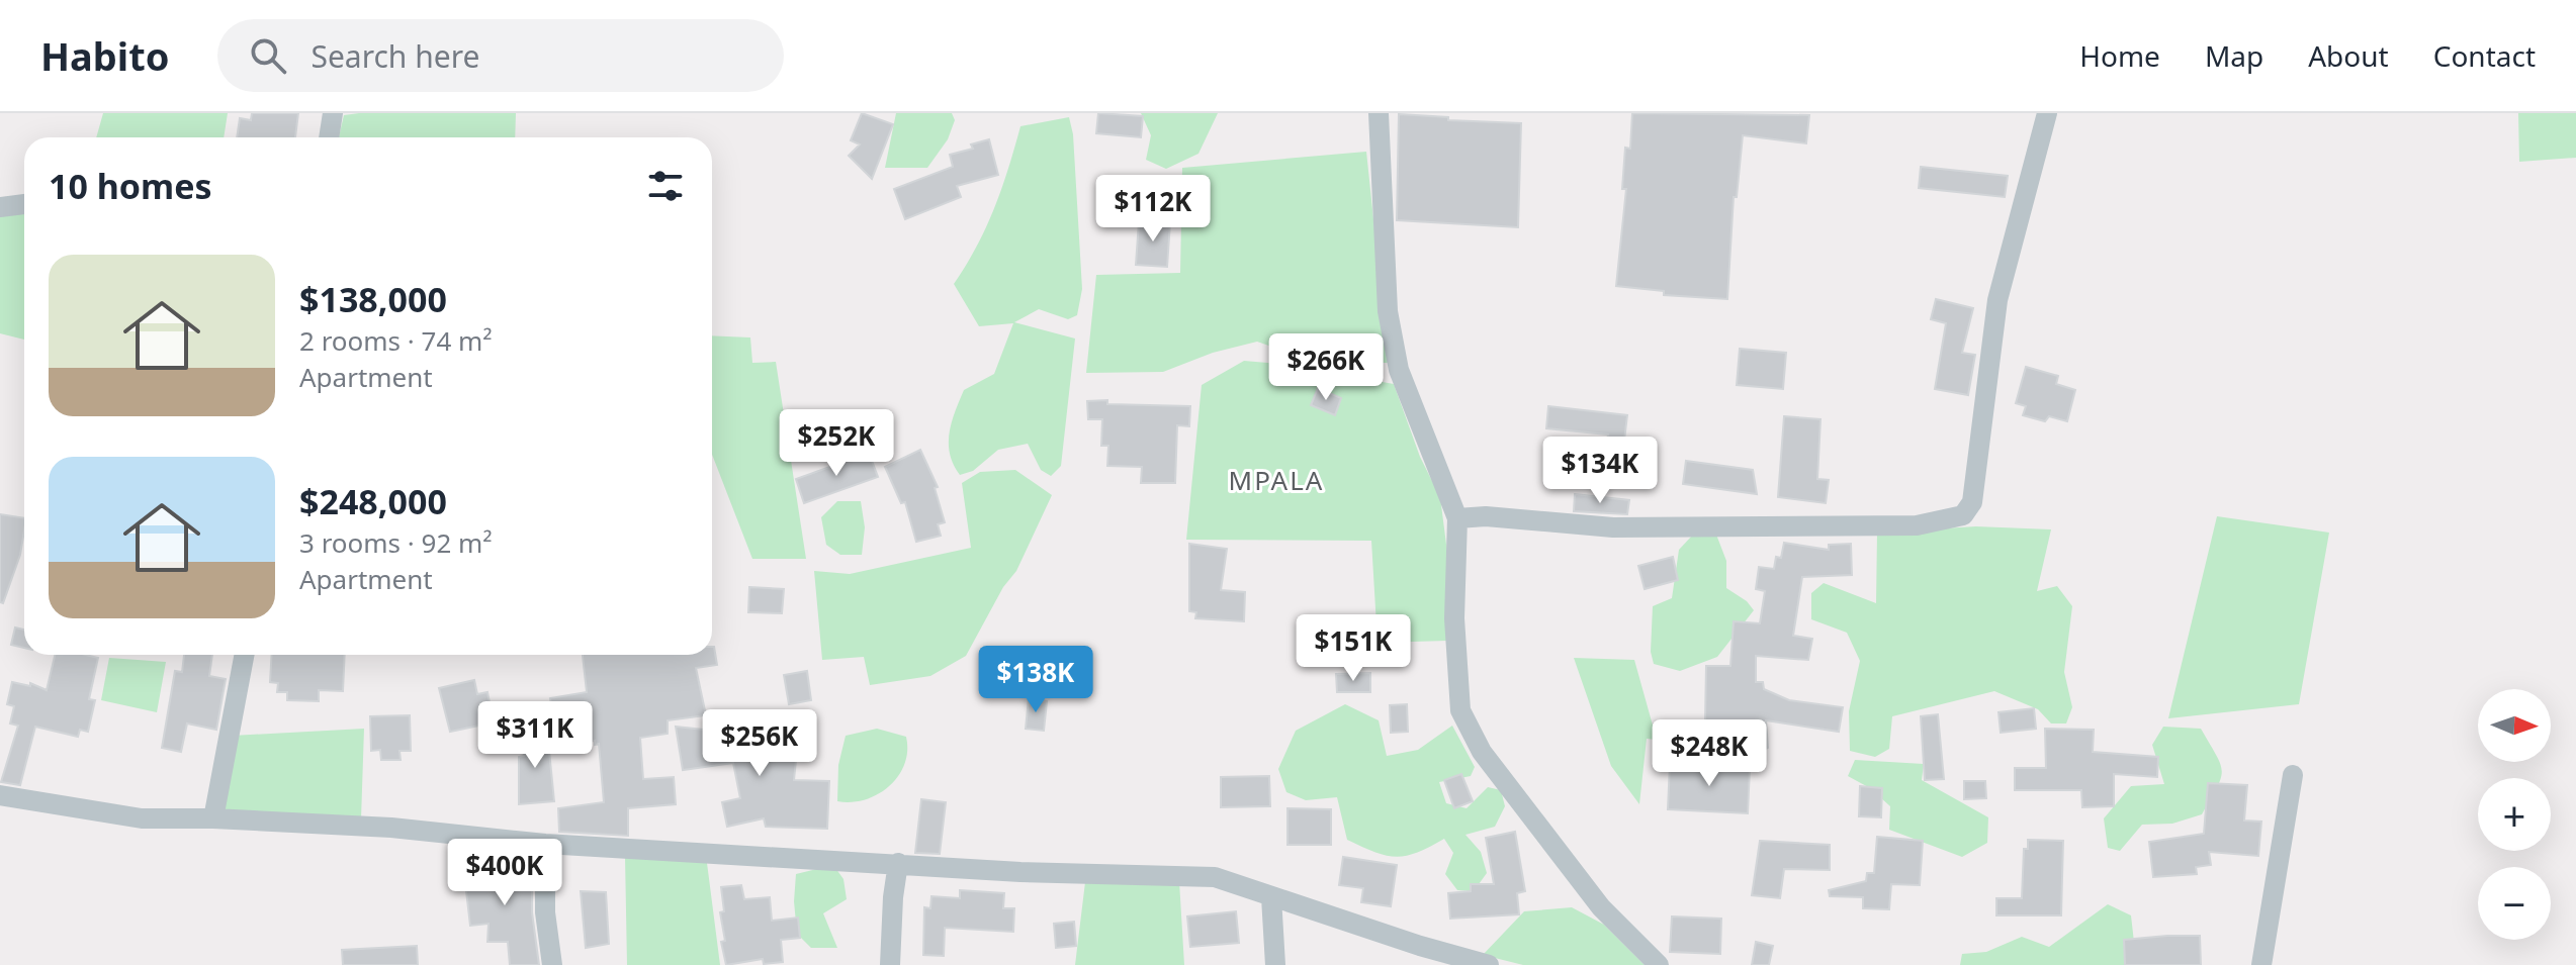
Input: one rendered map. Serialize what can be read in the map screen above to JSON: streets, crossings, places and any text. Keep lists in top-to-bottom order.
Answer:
{
  "districts": ["MPALA"],
  "north": "right",
  "page": {
    "header": "Habito",
    "search": "Search here",
    "nav": [
      "Home",
      "Map",
      "About",
      "Contact"
    ],
    "heading": "10 homes",
    "price": [
      "$112K",
      "$266K",
      "$252K",
      "$134K",
      "$151K",
      "$138K",
      "$311K",
      "$256K",
      "$248K",
      "$400K"
    ],
    "list": [
      {
        "name": "$138,000",
        "note": "2 rooms · 74 m² · Apartment"
      },
      {
        "name": "$248,000",
        "note": "3 rooms · 92 m² · Apartment"
      }
    ],
    "map_buttons": ["+", "−"]
  }
}
